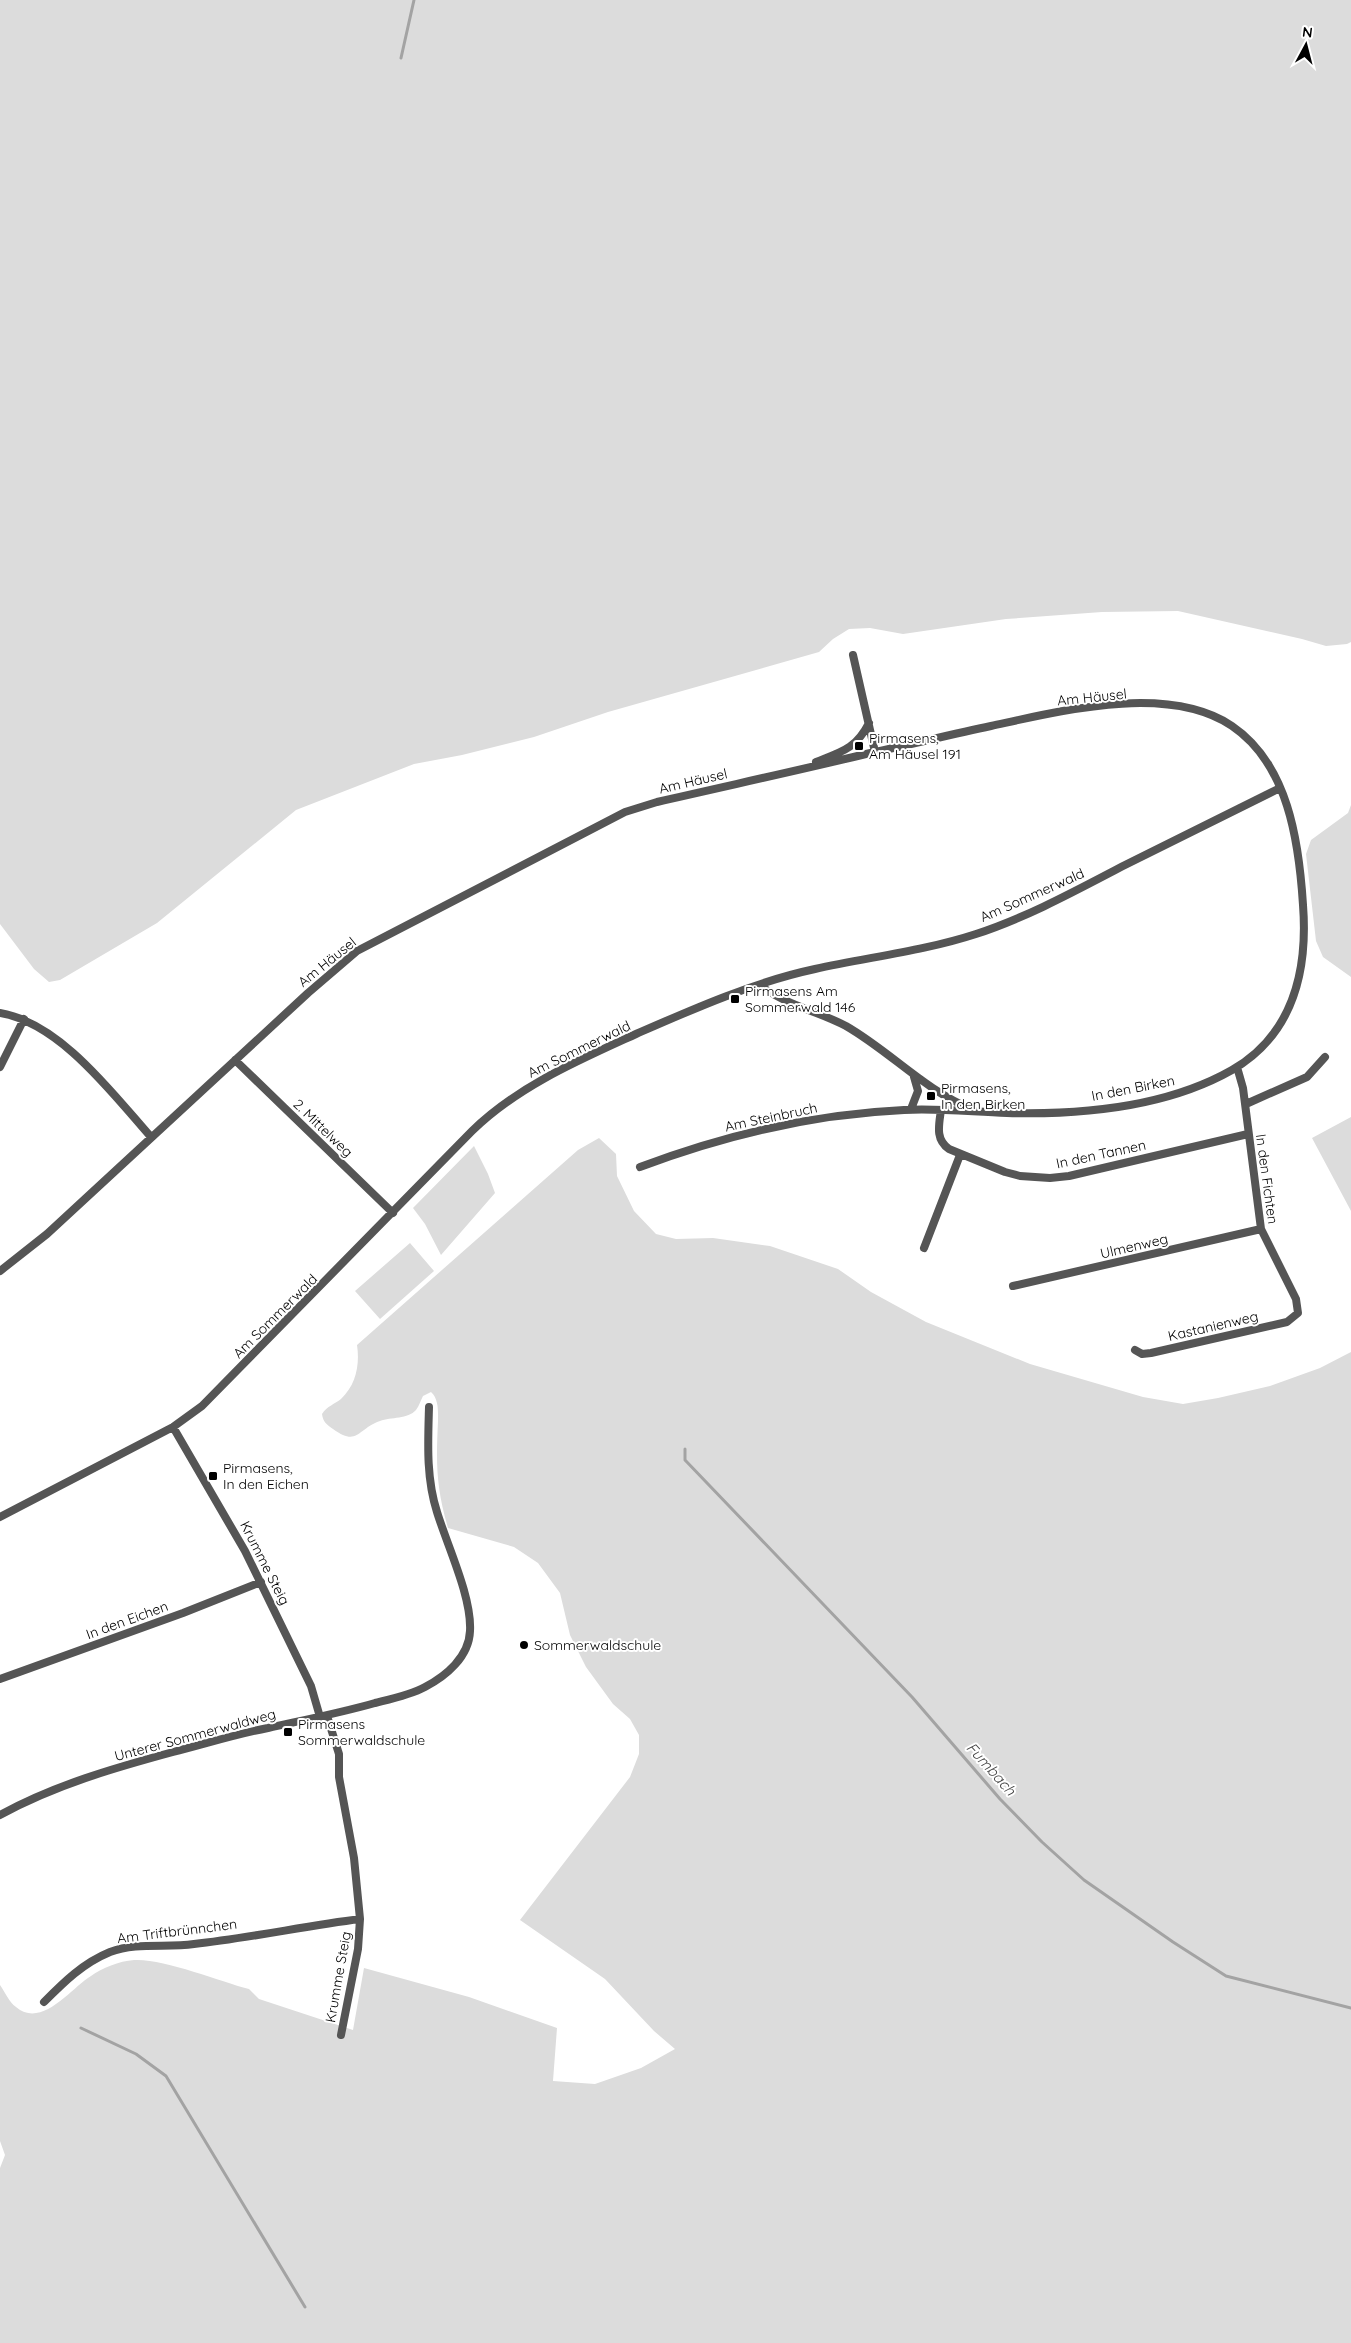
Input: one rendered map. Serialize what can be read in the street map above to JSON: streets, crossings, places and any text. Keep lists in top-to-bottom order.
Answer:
{
  "streets": {
    "street": [
      "Am Häusel",
      "Am Sommerwald",
      "In den Birken",
      "Am Steinbruch",
      "2. Mittelweg",
      "In den Tannen",
      "In den Fichten",
      "Ulmenweg",
      "Kastanienweg",
      "Krumme Steig",
      "In den Eichen",
      "Unterer Sommerwaldweg",
      "Am Triftbrünnchen"
    ]
  },
  "crossings": [
    ["Am Häusel", "Am Sommerwald"],
    ["Am Häusel", "In den Birken"],
    ["Am Häusel", "2. Mittelweg"],
    ["Am Sommerwald", "In den Birken"],
    ["Am Sommerwald", "2. Mittelweg"],
    ["Am Sommerwald", "Krumme Steig"],
    ["In den Birken", "Am Steinbruch"],
    ["In den Birken", "In den Fichten"],
    ["Am Steinbruch", "In den Tannen"],
    ["In den Tannen", "In den Fichten"],
    ["In den Fichten", "Ulmenweg"],
    ["In den Fichten", "Kastanienweg"],
    ["Krumme Steig", "In den Eichen"],
    ["Krumme Steig", "Unterer Sommerwaldweg"],
    ["Krumme Steig", "Am Triftbrünnchen"]
  ],
  "water": ["Fumbach"],
  "places": {
    "transit": [
      "Pirmasens, Am Häusel 191",
      "Pirmasens Am Sommerwald 146",
      "Pirmasens, In den Birken",
      "Pirmasens, In den Eichen",
      "Pirmasens Sommerwaldschule"
    ],
    "other": ["Sommerwaldschule"]
  },
  "north": "top"
}
